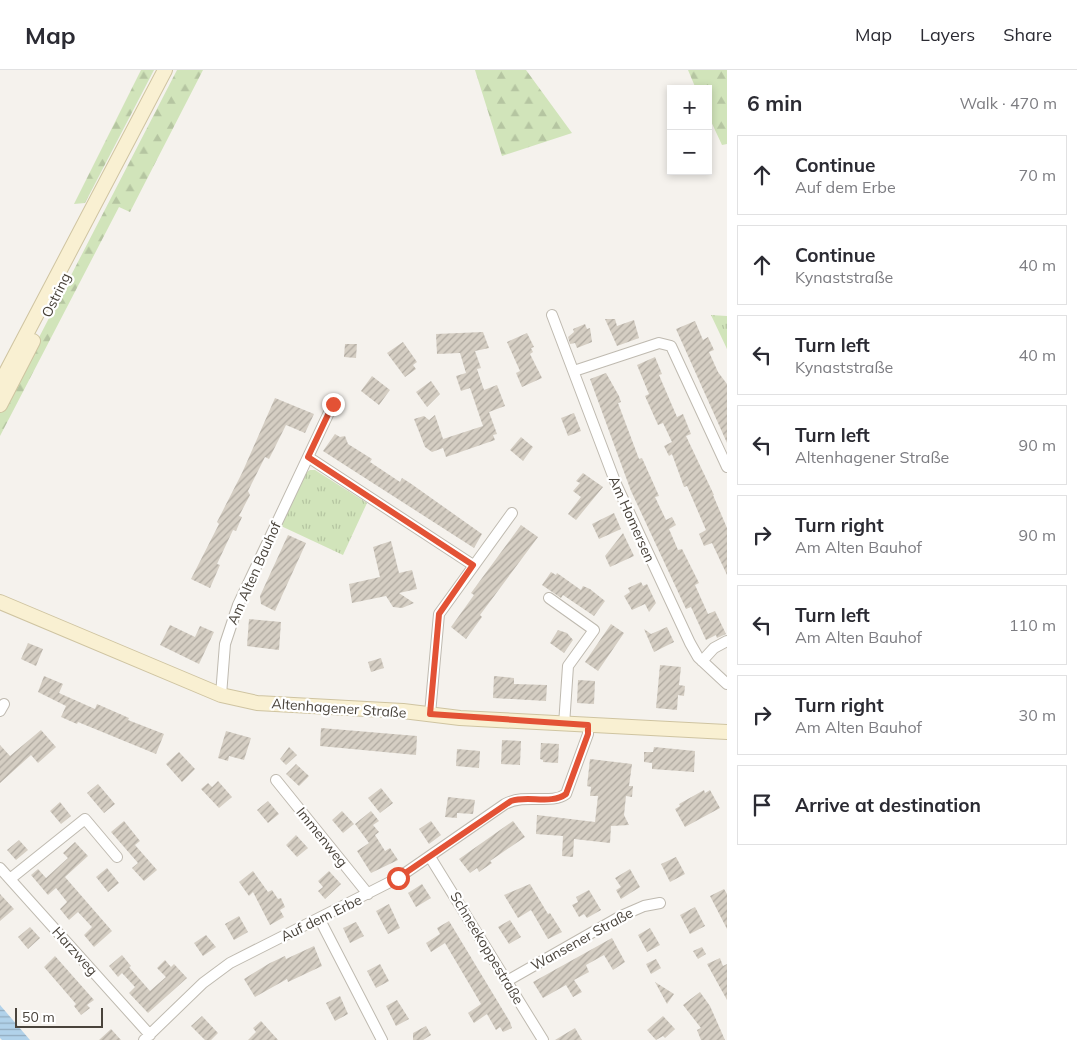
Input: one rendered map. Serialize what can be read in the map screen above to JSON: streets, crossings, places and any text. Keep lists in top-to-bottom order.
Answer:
{
  "streets": {
    "main road": ["Ostring", "Altenhagener Straße"],
    "street": [
      "Am Homersen",
      "Am Alten Bauhof",
      "Immenweg",
      "Auf dem Erbe",
      "Wansener Straße",
      "Schneekoppestraße",
      "Harzweg"
    ]
  },
  "crossings": [
    ["Am Alten Bauhof", "Altenhagener Straße"],
    ["Altenhagener Straße", "Auf dem Erbe"],
    ["Immenweg", "Auf dem Erbe"],
    ["Auf dem Erbe", "Schneekoppestraße"],
    ["Auf dem Erbe", "Harzweg"],
    ["Wansener Straße", "Schneekoppestraße"]
  ],
  "scale_bar": "50 m",
  "page": {
    "header": "Map",
    "nav": ["Map", "Layers", "Share"],
    "heading": ["6 min", "Walk · 470 m"],
    "map_buttons": ["+", "−"],
    "list": [
      ["Continue", "Auf dem Erbe", "70 m"],
      ["Continue", "Kynaststraße", "40 m"],
      ["Turn left", "Kynaststraße", "40 m"],
      ["Turn left", "Altenhagener Straße", "90 m"],
      ["Turn right", "Am Alten Bauhof", "90 m"],
      ["Turn left", "Am Alten Bauhof", "110 m"],
      ["Turn right", "Am Alten Bauhof", "30 m"],
      "Arrive at destination"
    ],
    "scale": "50 m"
  }
}
